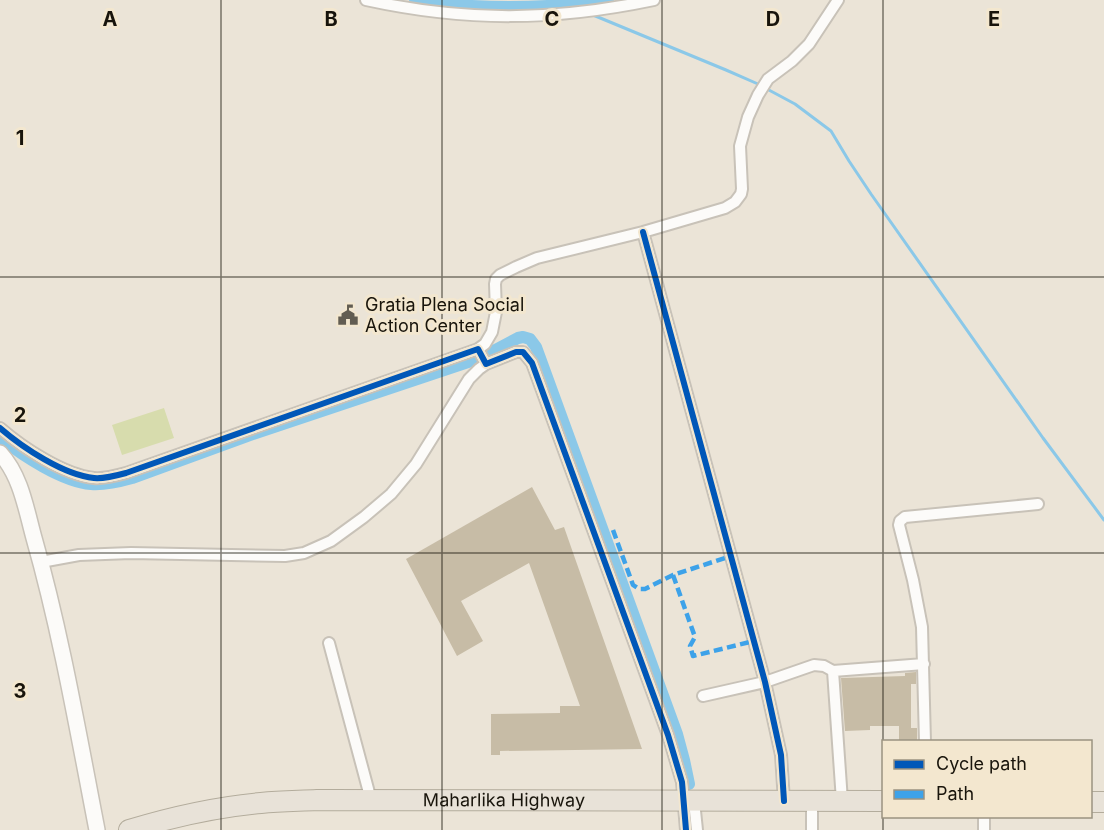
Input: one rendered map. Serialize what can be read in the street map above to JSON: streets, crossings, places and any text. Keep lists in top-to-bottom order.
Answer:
{
  "streets": {
    "highway": ["Maharlika Highway"]
  },
  "places": {
    "public building": ["Gratia Plena Social Action Center"]
  },
  "legend": ["Cycle path", "Path"],
  "grid": {
    "columns": [
      "A",
      "B",
      "C",
      "D",
      "E"
    ],
    "rows": ["1", "2", "3"]
  }
}
